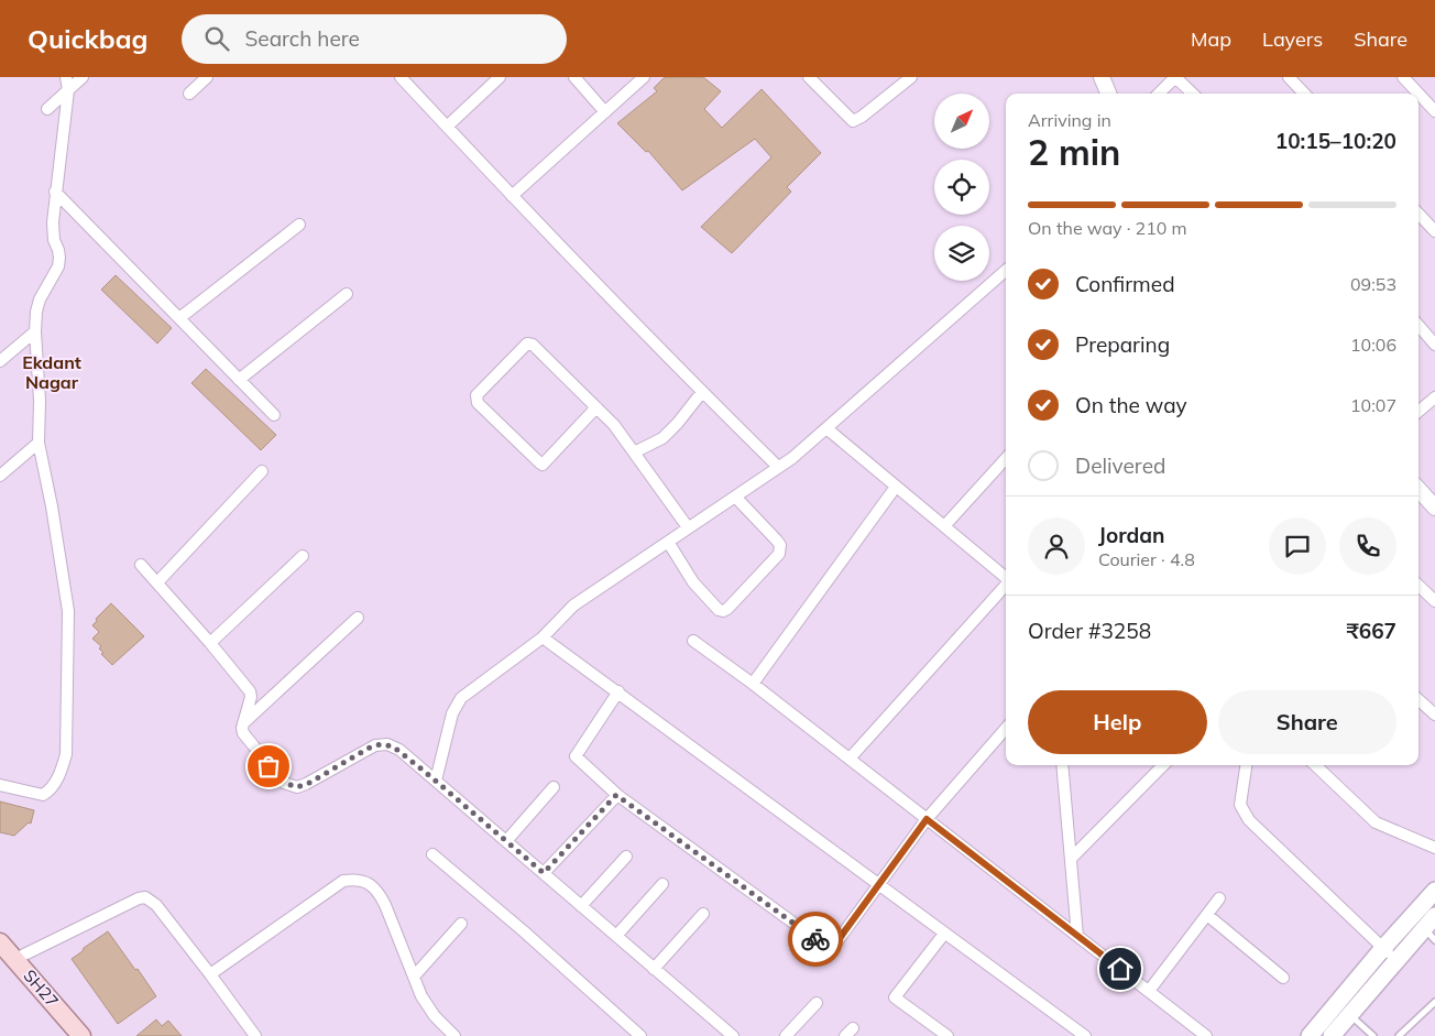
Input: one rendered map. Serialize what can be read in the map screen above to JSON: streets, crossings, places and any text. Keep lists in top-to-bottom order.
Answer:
{
  "streets": {
    "main road": ["SH27"]
  },
  "districts": ["Ekdant Nagar"],
  "north": "top right",
  "page": {
    "header": "Quickbag",
    "search": "Search here",
    "nav": ["Map", "Layers", "Share"],
    "heading": ["2 min", "Arriving in", "10:15–10:20"],
    "panel": [
      "Jordan",
      "Courier · 4.8",
      "Order #3258",
      "₹667"
    ],
    "bar": "On the way · 210 m",
    "list": [
      ["Confirmed", "09:53"],
      ["Preparing", "10:06"],
      ["On the way", "10:07"],
      "Delivered"
    ],
    "buttons": ["Help", "Share"]
  }
}
